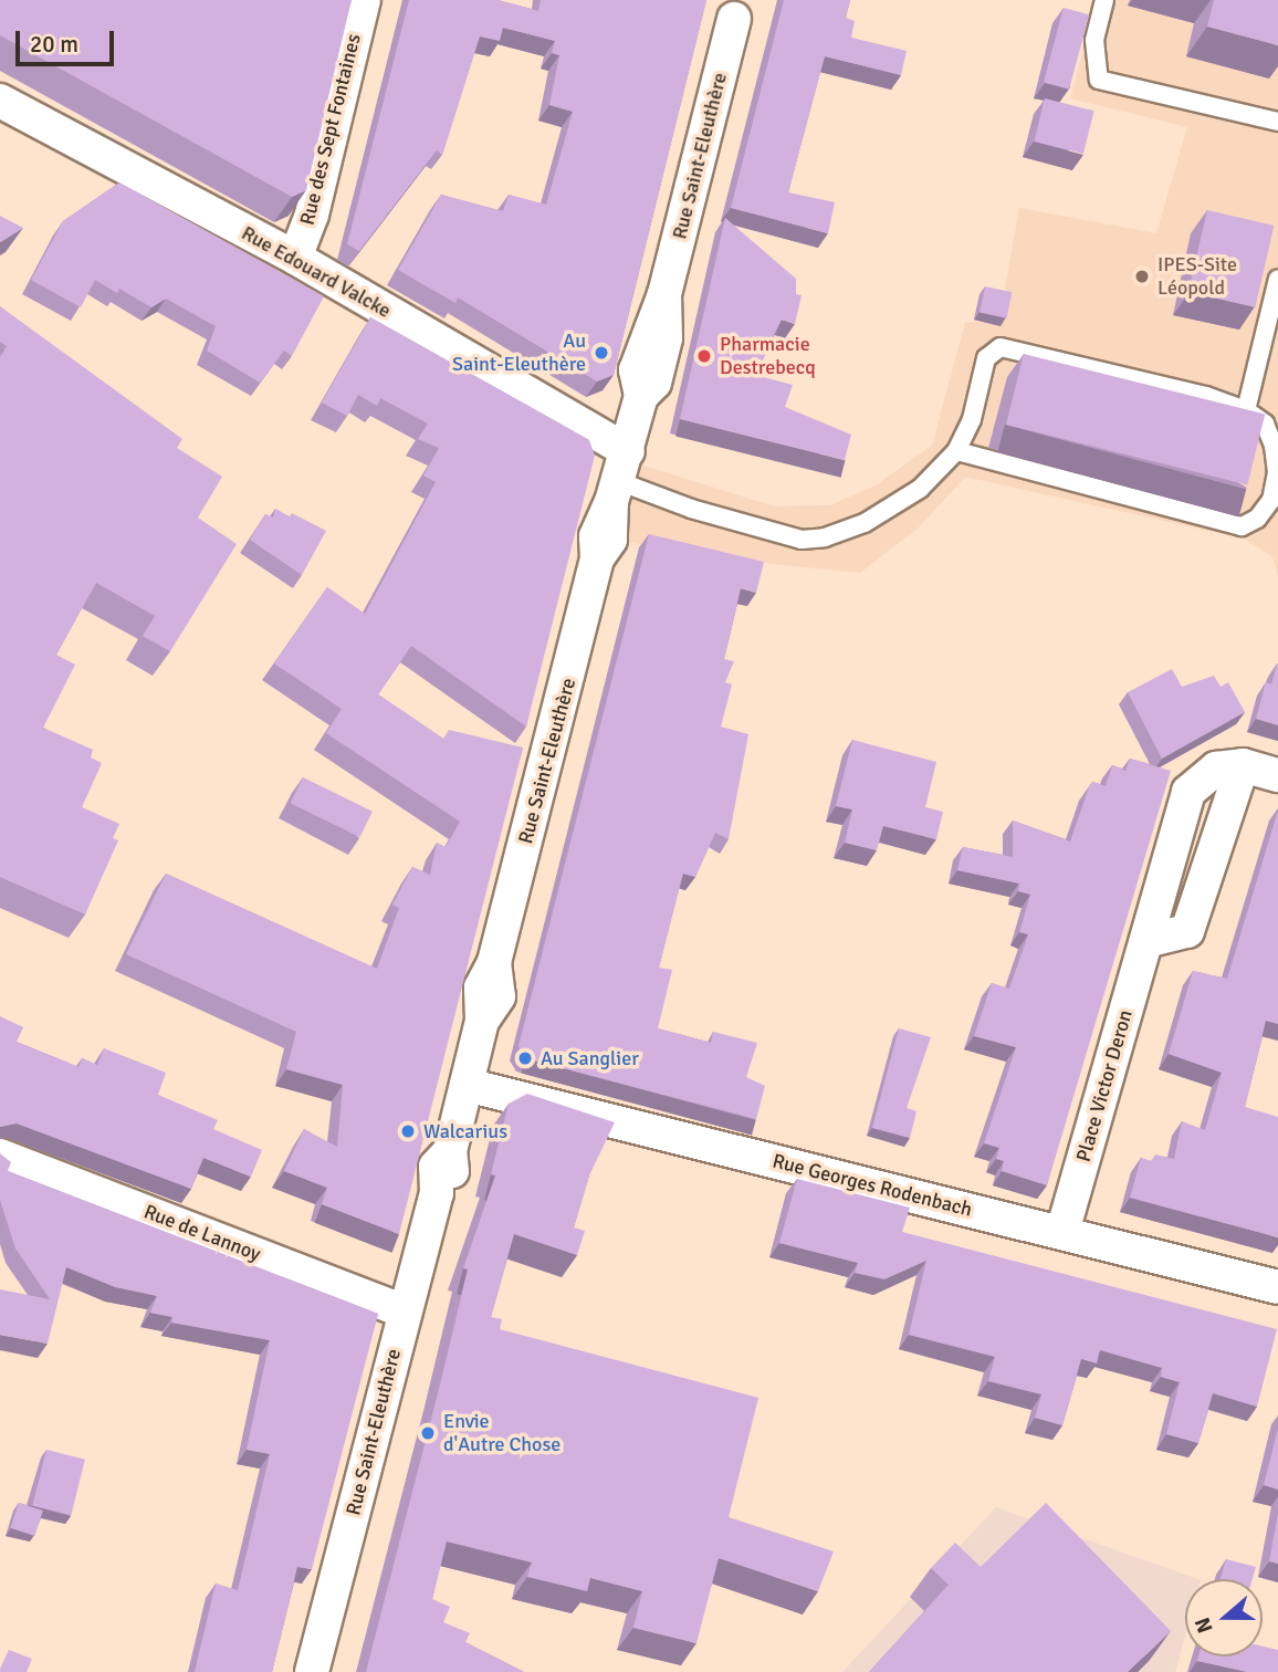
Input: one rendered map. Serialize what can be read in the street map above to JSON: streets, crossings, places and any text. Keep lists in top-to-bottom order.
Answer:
{
  "streets": {
    "street": [
      "Rue des Sept Fontaines",
      "Rue Saint-Eleuthère",
      "Rue Edouard Valcke",
      "Place Victor Deron",
      "Rue Georges Rodenbach",
      "Rue de Lannoy"
    ]
  },
  "crossings": [
    ["Rue des Sept Fontaines", "Rue Edouard Valcke"],
    ["Rue Saint-Eleuthère", "Rue Edouard Valcke"],
    ["Rue Saint-Eleuthère", "Rue Georges Rodenbach"],
    ["Rue Saint-Eleuthère", "Rue de Lannoy"],
    ["Place Victor Deron", "Rue Georges Rodenbach"]
  ],
  "places": [
    "IPES-Site Léopold",
    "Au Saint-Eleuthère",
    "Pharmacie Destrebecq",
    "Au Sanglier",
    "Walcarius",
    "Envie d'Autre Chose"
  ],
  "scale_bar": "20 m",
  "north": "left"
}
